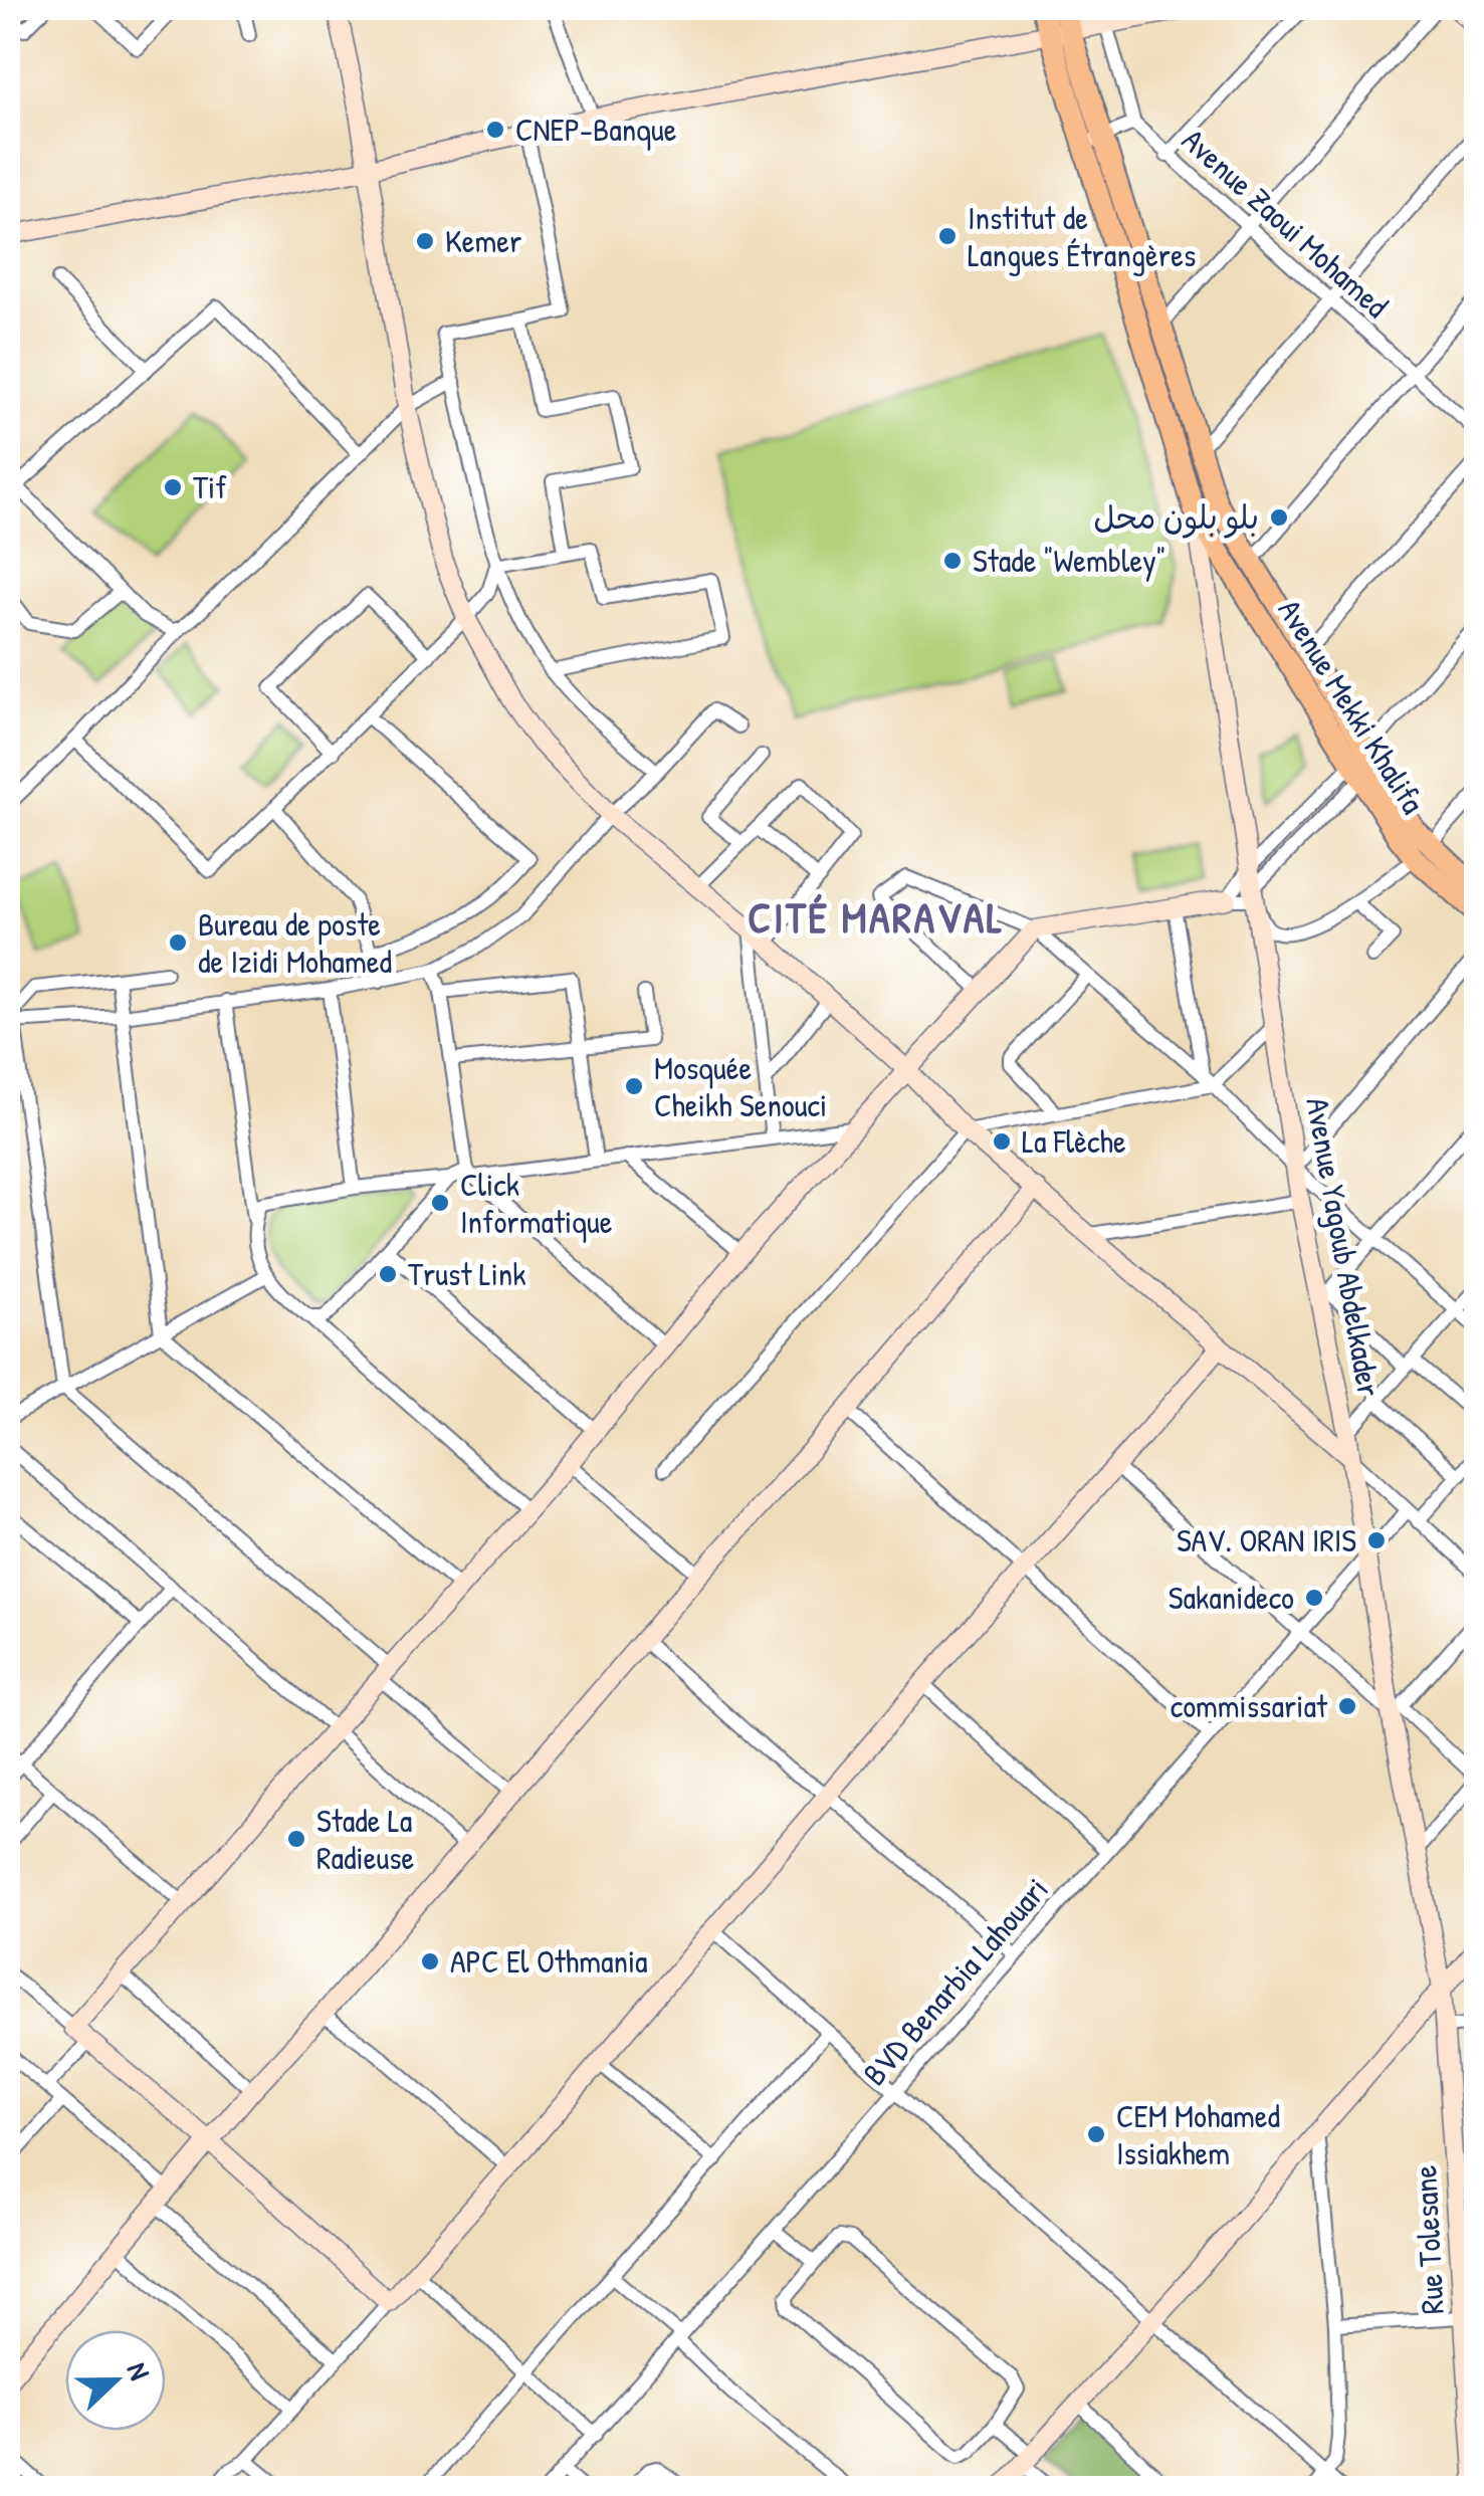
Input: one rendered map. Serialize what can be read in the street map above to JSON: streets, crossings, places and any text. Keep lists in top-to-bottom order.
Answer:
{
  "streets": {
    "main road": ["Avenue Mekki Khalifa"],
    "street": [
      "Avenue Zaoui Mohamed",
      "Avenue Yagoub Abdelkader",
      "BVD Benarbia Lahouari",
      "Rue Tolesane"
    ]
  },
  "crossings": [
    ["Avenue Mekki Khalifa", "Avenue Yagoub Abdelkader"],
    ["Avenue Yagoub Abdelkader", "BVD Benarbia Lahouari"],
    ["Avenue Yagoub Abdelkader", "Rue Tolesane"]
  ],
  "districts": ["CITÉ MARAVAL"],
  "places": [
    "CNEP-Banque",
    "Institut de Langues Étrangères",
    "Kemer",
    "Tif",
    "بلو بلون محل",
    "Stade \"Wembley\"",
    "Bureau de poste de Izidi Mohamed",
    "Mosquée Cheikh Senouci",
    "La Flèche",
    "Click Informatique",
    "Trust Link",
    "SAV. ORAN IRIS",
    "Sakanideco",
    "commissariat",
    "Stade La Radieuse",
    "APC El Othmania",
    "CEM Mohamed Issiakhem"
  ],
  "north": "right"
}
